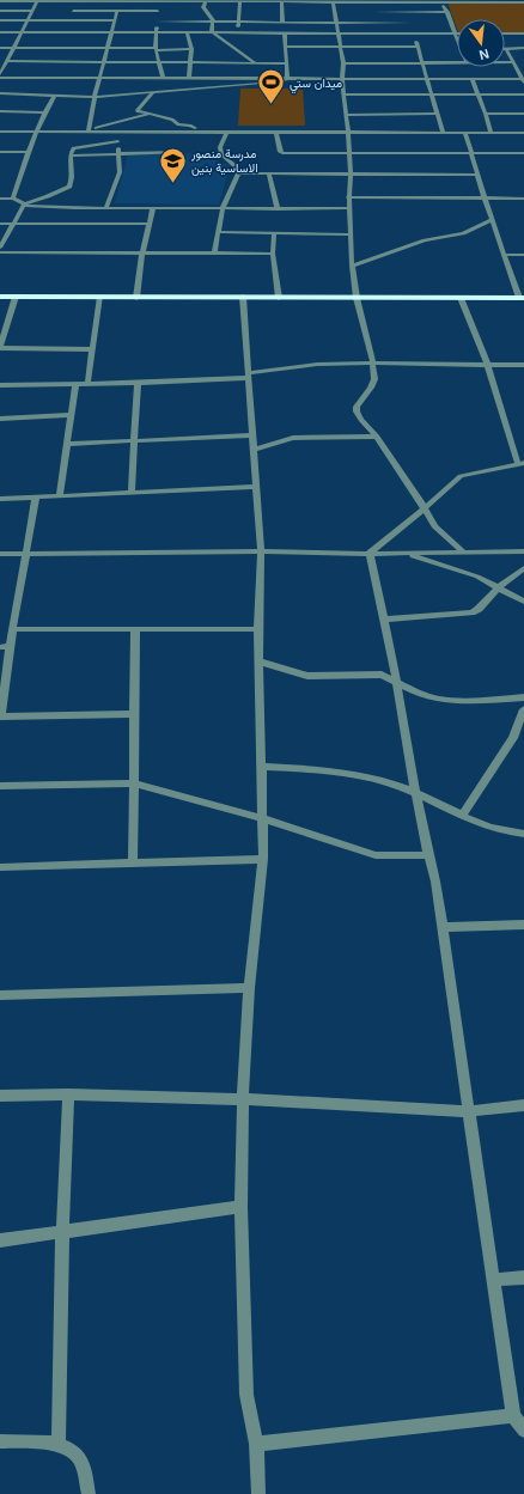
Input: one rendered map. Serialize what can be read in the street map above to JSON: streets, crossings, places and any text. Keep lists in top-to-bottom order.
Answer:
{
  "places": {
    "sports": ["ميدان ستي"],
    "school or university": ["مدرسة منصور الاساسية بنين"]
  },
  "north": "bottom"
}
